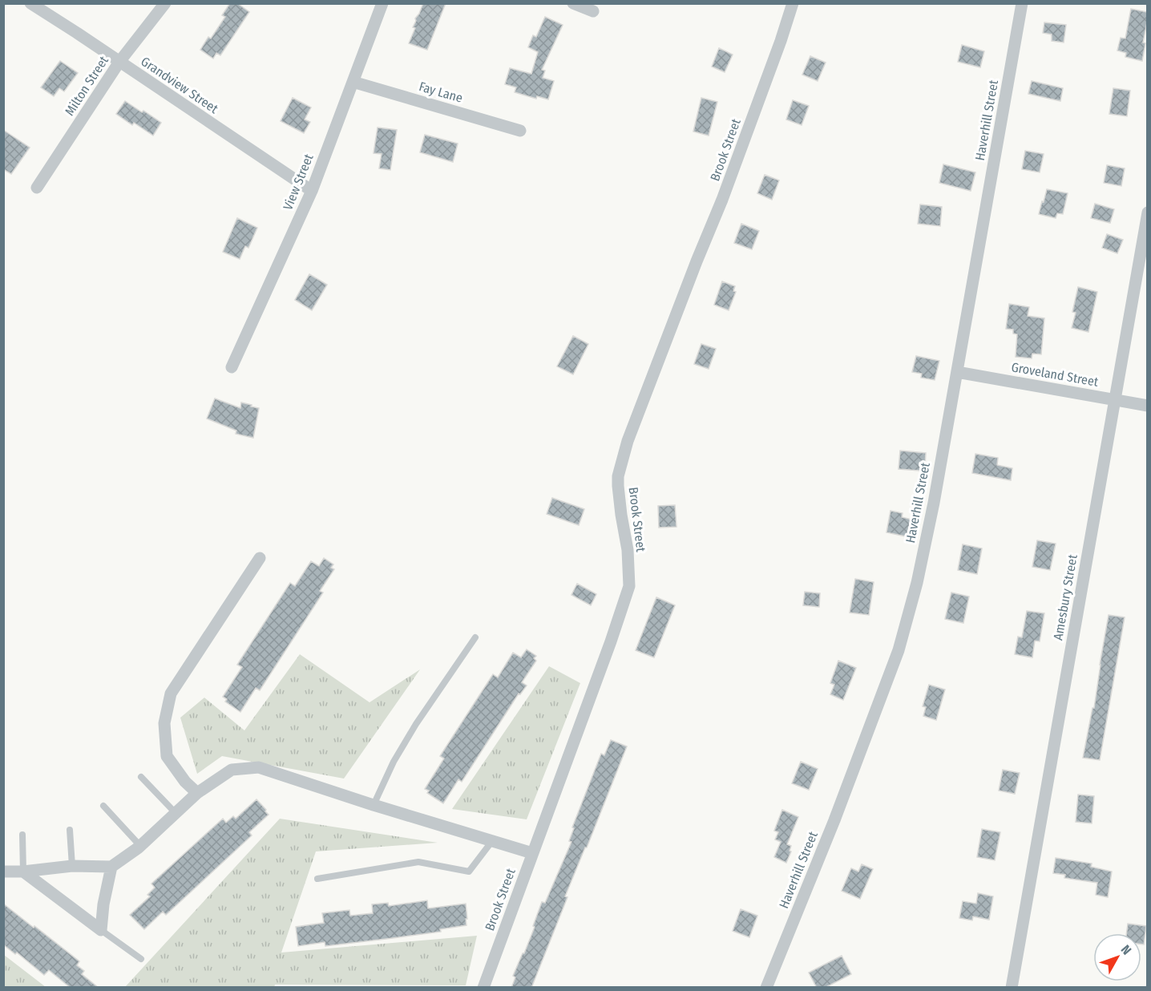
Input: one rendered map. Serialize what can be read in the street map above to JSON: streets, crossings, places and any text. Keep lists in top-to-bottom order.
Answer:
{
  "streets": {
    "street": [
      "Grandview Street",
      "Milton Street",
      "Fay Lane",
      "Haverhill Street",
      "Brook Street",
      "View Street",
      "Groveland Street",
      "Amesbury Street"
    ]
  },
  "crossings": [
    ["Grandview Street", "Milton Street"],
    ["Grandview Street", "View Street"],
    ["Fay Lane", "View Street"],
    ["Haverhill Street", "Groveland Street"],
    ["Groveland Street", "Amesbury Street"]
  ],
  "north": "top right"
}
